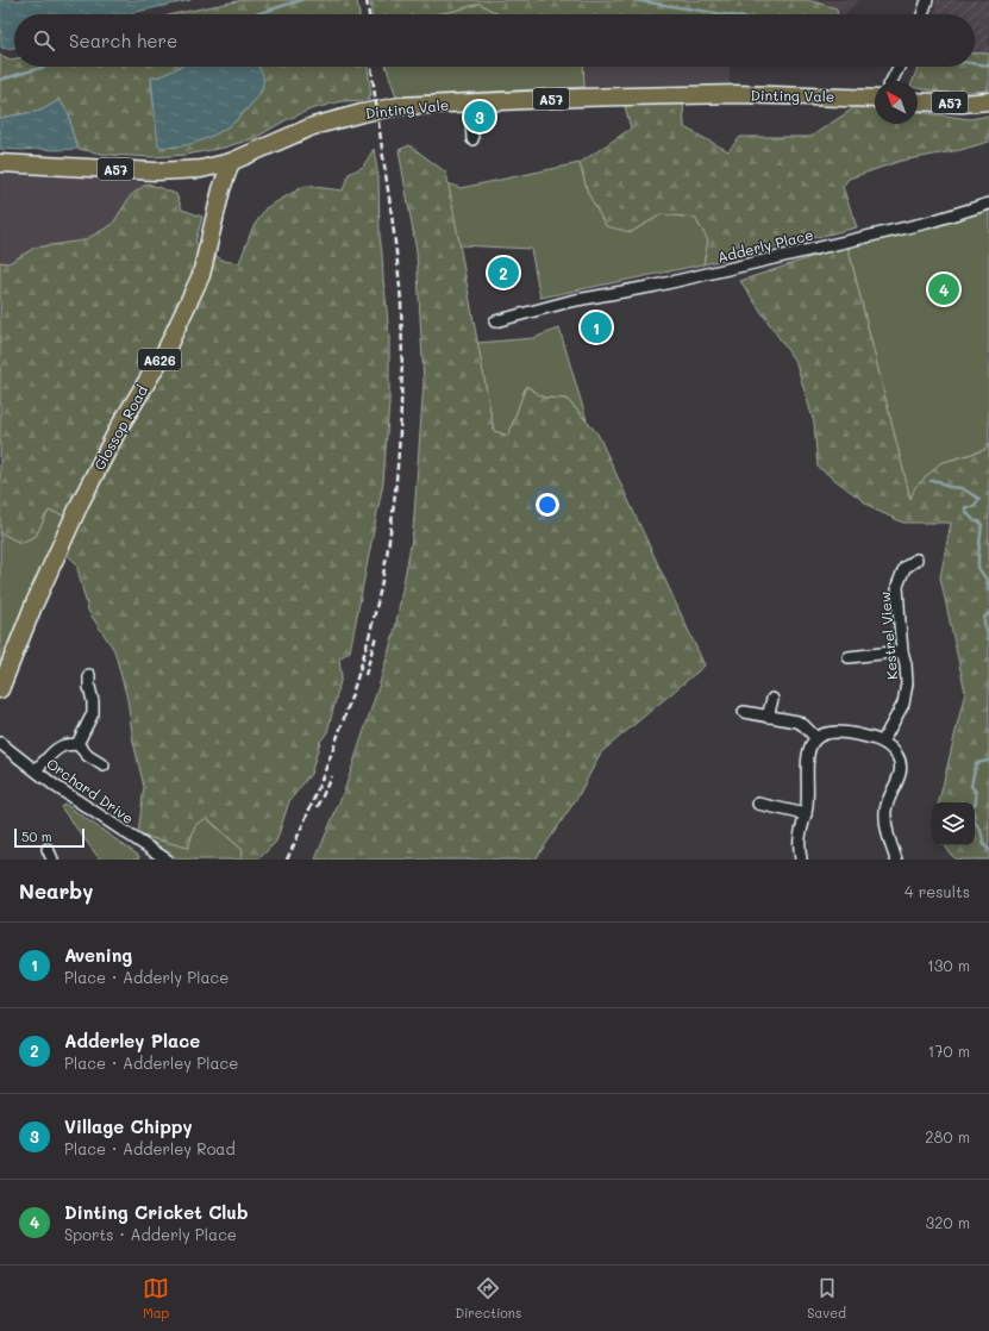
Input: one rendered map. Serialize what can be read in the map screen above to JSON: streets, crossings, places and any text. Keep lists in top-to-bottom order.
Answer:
{
  "streets": {
    "main road": [
      "Dinting Vale",
      "A57",
      "A626",
      "Glossop Road"
    ],
    "street": ["Adderly Place", "Kestrel View", "Orchard Drive"]
  },
  "crossings": [
    ["Dinting Vale", "Glossop Road"]
  ],
  "scale_bar": "50 m",
  "north": "top left",
  "page": {
    "search": "Search here",
    "pins": [
      "3",
      "2",
      "4",
      "1"
    ],
    "scale": "50 m",
    "heading": ["Nearby", "4 results"],
    "list": [
      {
        "mark": "1",
        "name": "Avening",
        "note": "Place · Adderly Place",
        "value": "130 m"
      },
      {
        "mark": "2",
        "name": "Adderley Place",
        "note": "Place · Adderley Place",
        "value": "170 m"
      },
      {
        "mark": "3",
        "name": "Village Chippy",
        "note": "Place · Adderley Road",
        "value": "280 m"
      },
      {
        "mark": "4",
        "name": "Dinting Cricket Club",
        "note": "Sports · Adderly Place",
        "value": "320 m"
      }
    ],
    "nav": ["Map", "Directions", "Saved"]
  }
}
